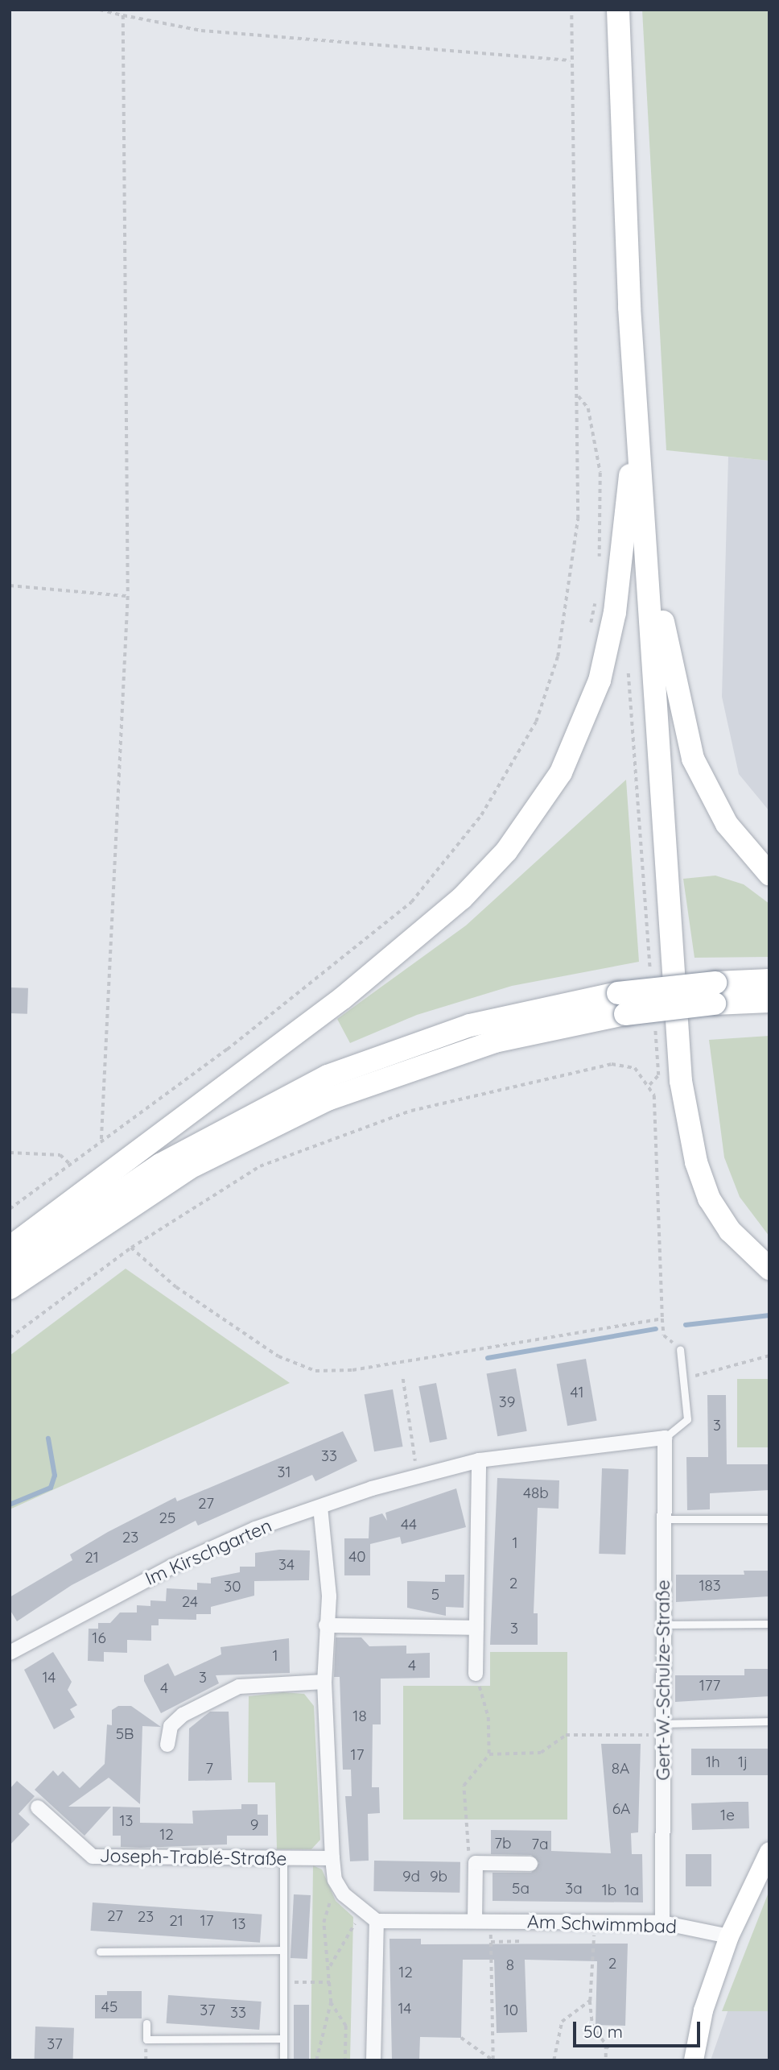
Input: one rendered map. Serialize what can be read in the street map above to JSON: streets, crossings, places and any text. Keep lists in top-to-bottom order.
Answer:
{
  "streets": {
    "street": [
      "Im Kirschgarten",
      "Gert-W.-Schulze-Straße",
      "Joseph-Trablé-Straße",
      "Am Schwimmbad"
    ]
  },
  "crossings": [
    ["Im Kirschgarten", "Gert-W.-Schulze-Straße"],
    ["Gert-W.-Schulze-Straße", "Am Schwimmbad"]
  ],
  "house_numbers": [
    "41",
    "39",
    "3",
    "33",
    "31",
    "48b",
    "27",
    "25",
    "44",
    "23",
    "1",
    "40",
    "21",
    "34",
    "2",
    "183",
    "30",
    "5",
    "24",
    "3",
    "16",
    "1",
    "4",
    "14",
    "3",
    "177",
    "4",
    "18",
    "5B",
    "17",
    "1h",
    "1j",
    "7",
    "8A",
    "6A",
    "1e",
    "13",
    "9",
    "12",
    "7b",
    "7a",
    "9d",
    "9b",
    "5a",
    "3a",
    "1b",
    "1a",
    "27",
    "23",
    "21",
    "17",
    "13",
    "2",
    "8",
    "12",
    "45",
    "14",
    "37",
    "10",
    "33",
    "37"
  ],
  "scale_bar": "50 m"
}
